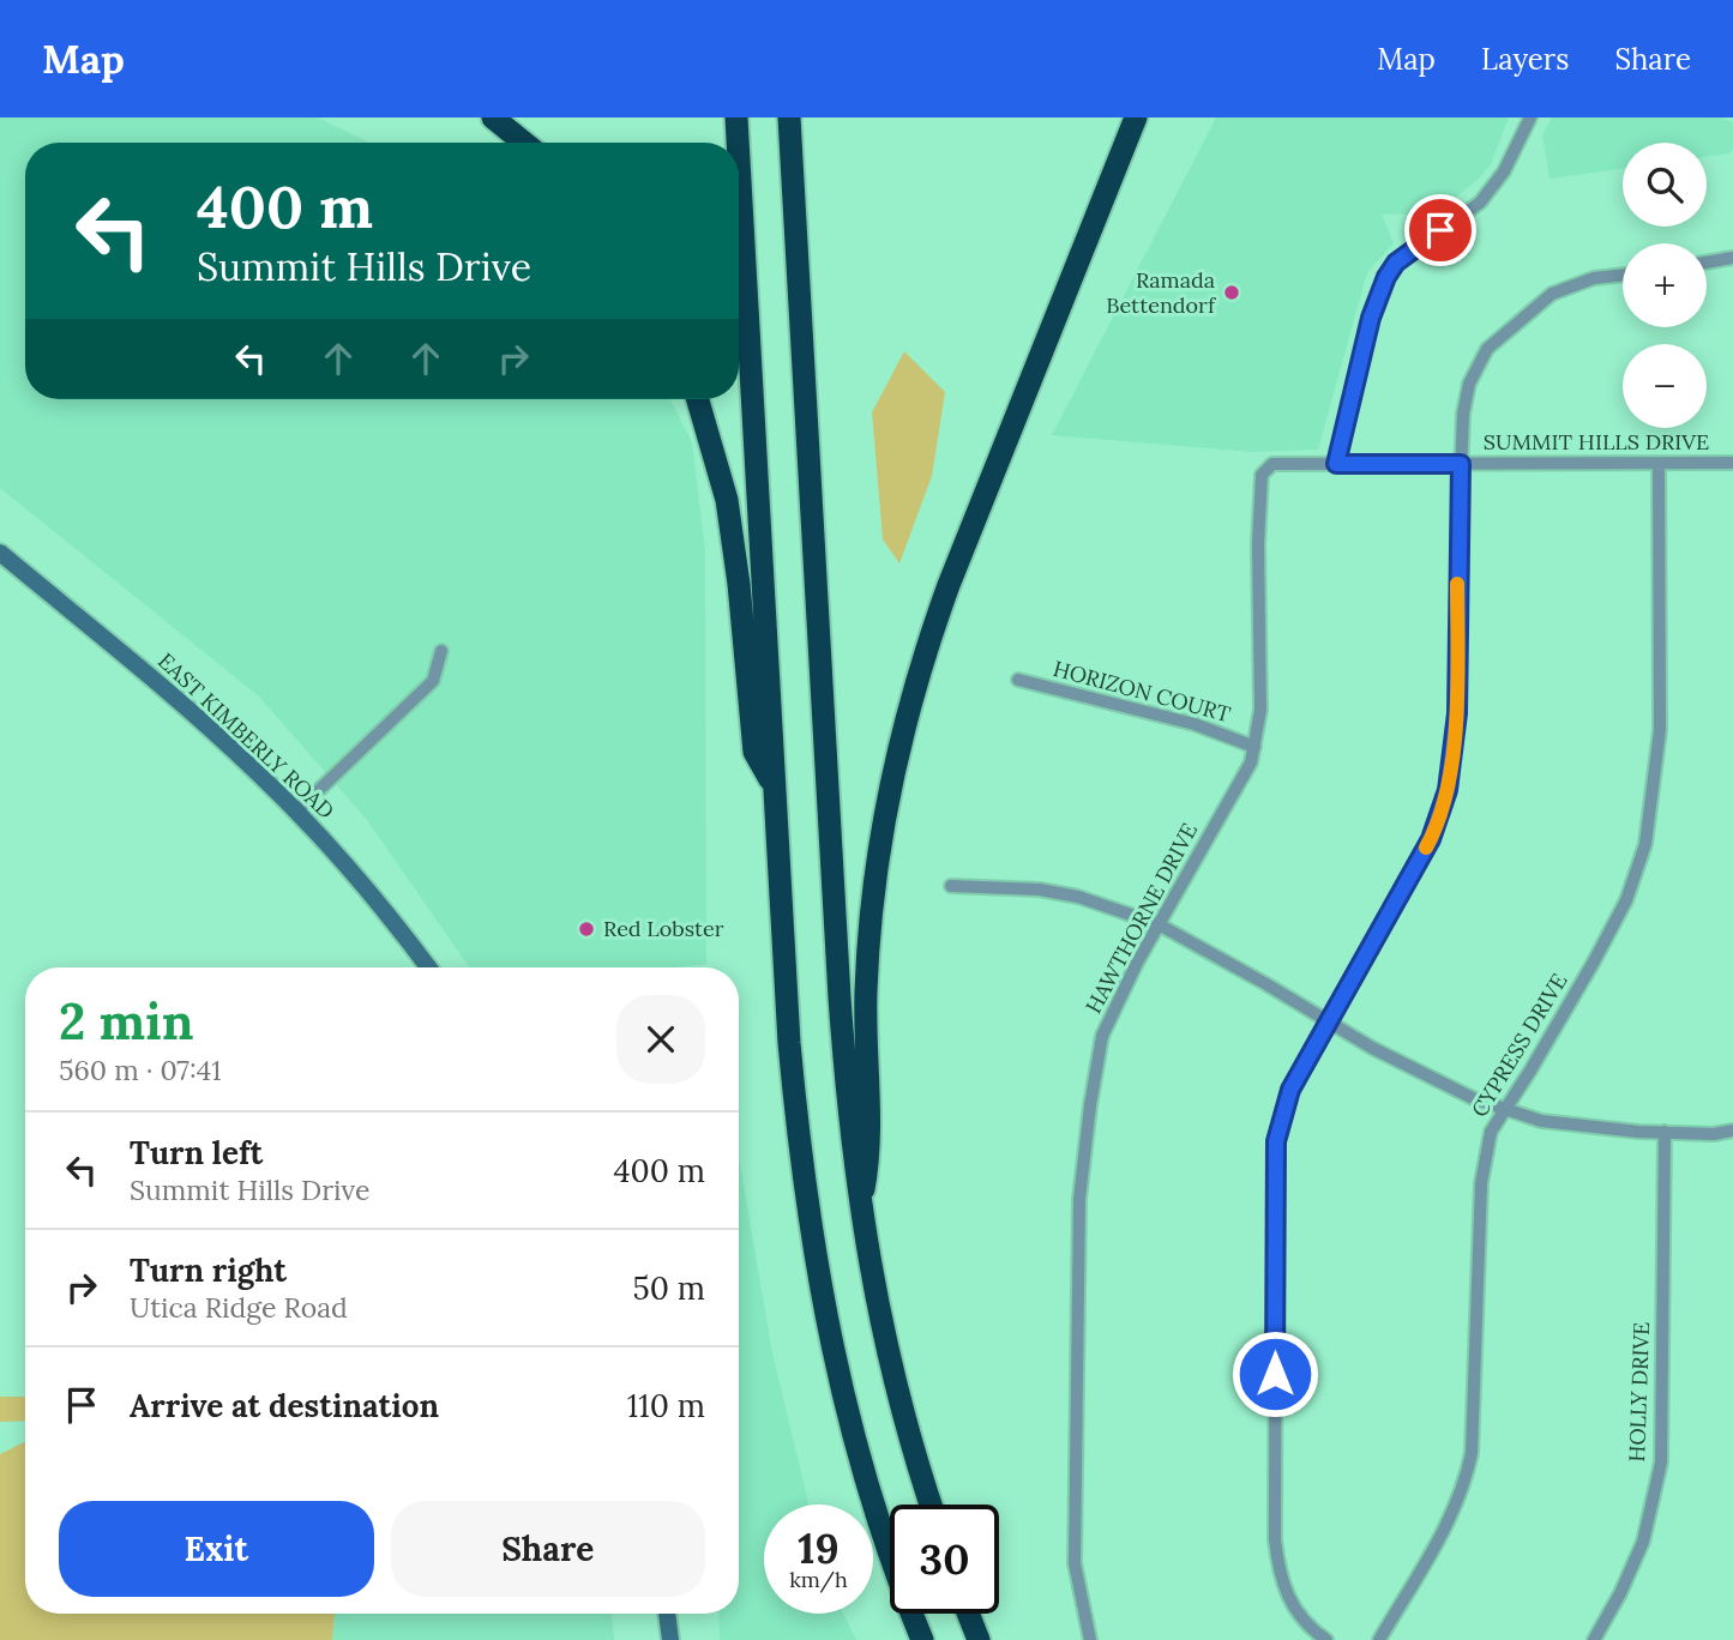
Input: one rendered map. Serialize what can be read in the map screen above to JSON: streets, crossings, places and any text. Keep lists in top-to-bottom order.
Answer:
{
  "streets": {
    "main road": ["EAST KIMBERLY ROAD"],
    "street": [
      "SUMMIT HILLS DRIVE",
      "HORIZON COURT",
      "HAWTHORNE DRIVE",
      "CYPRESS DRIVE",
      "HOLLY DRIVE"
    ]
  },
  "crossings": [
    ["SUMMIT HILLS DRIVE", "HAWTHORNE DRIVE"],
    ["SUMMIT HILLS DRIVE", "CYPRESS DRIVE"],
    ["HORIZON COURT", "HAWTHORNE DRIVE"]
  ],
  "places": ["Ramada Bettendorf", "Red Lobster"],
  "page": {
    "header": "Map",
    "nav": ["Map", "Layers", "Share"],
    "map_buttons": ["+", "−"],
    "turn": ["400 m", "Summit Hills Drive"],
    "heading": ["2 min", "560 m · 07:41"],
    "list": [
      {
        "name": "Turn left",
        "note": "Summit Hills Drive",
        "value": "400 m"
      },
      {
        "name": "Turn right",
        "note": "Utica Ridge Road",
        "value": "50 m"
      },
      {
        "name": "Arrive at destination",
        "value": "110 m"
      }
    ],
    "buttons": ["Exit", "Share"],
    "speed": "19 km/h",
    "limit": "30"
  }
}
